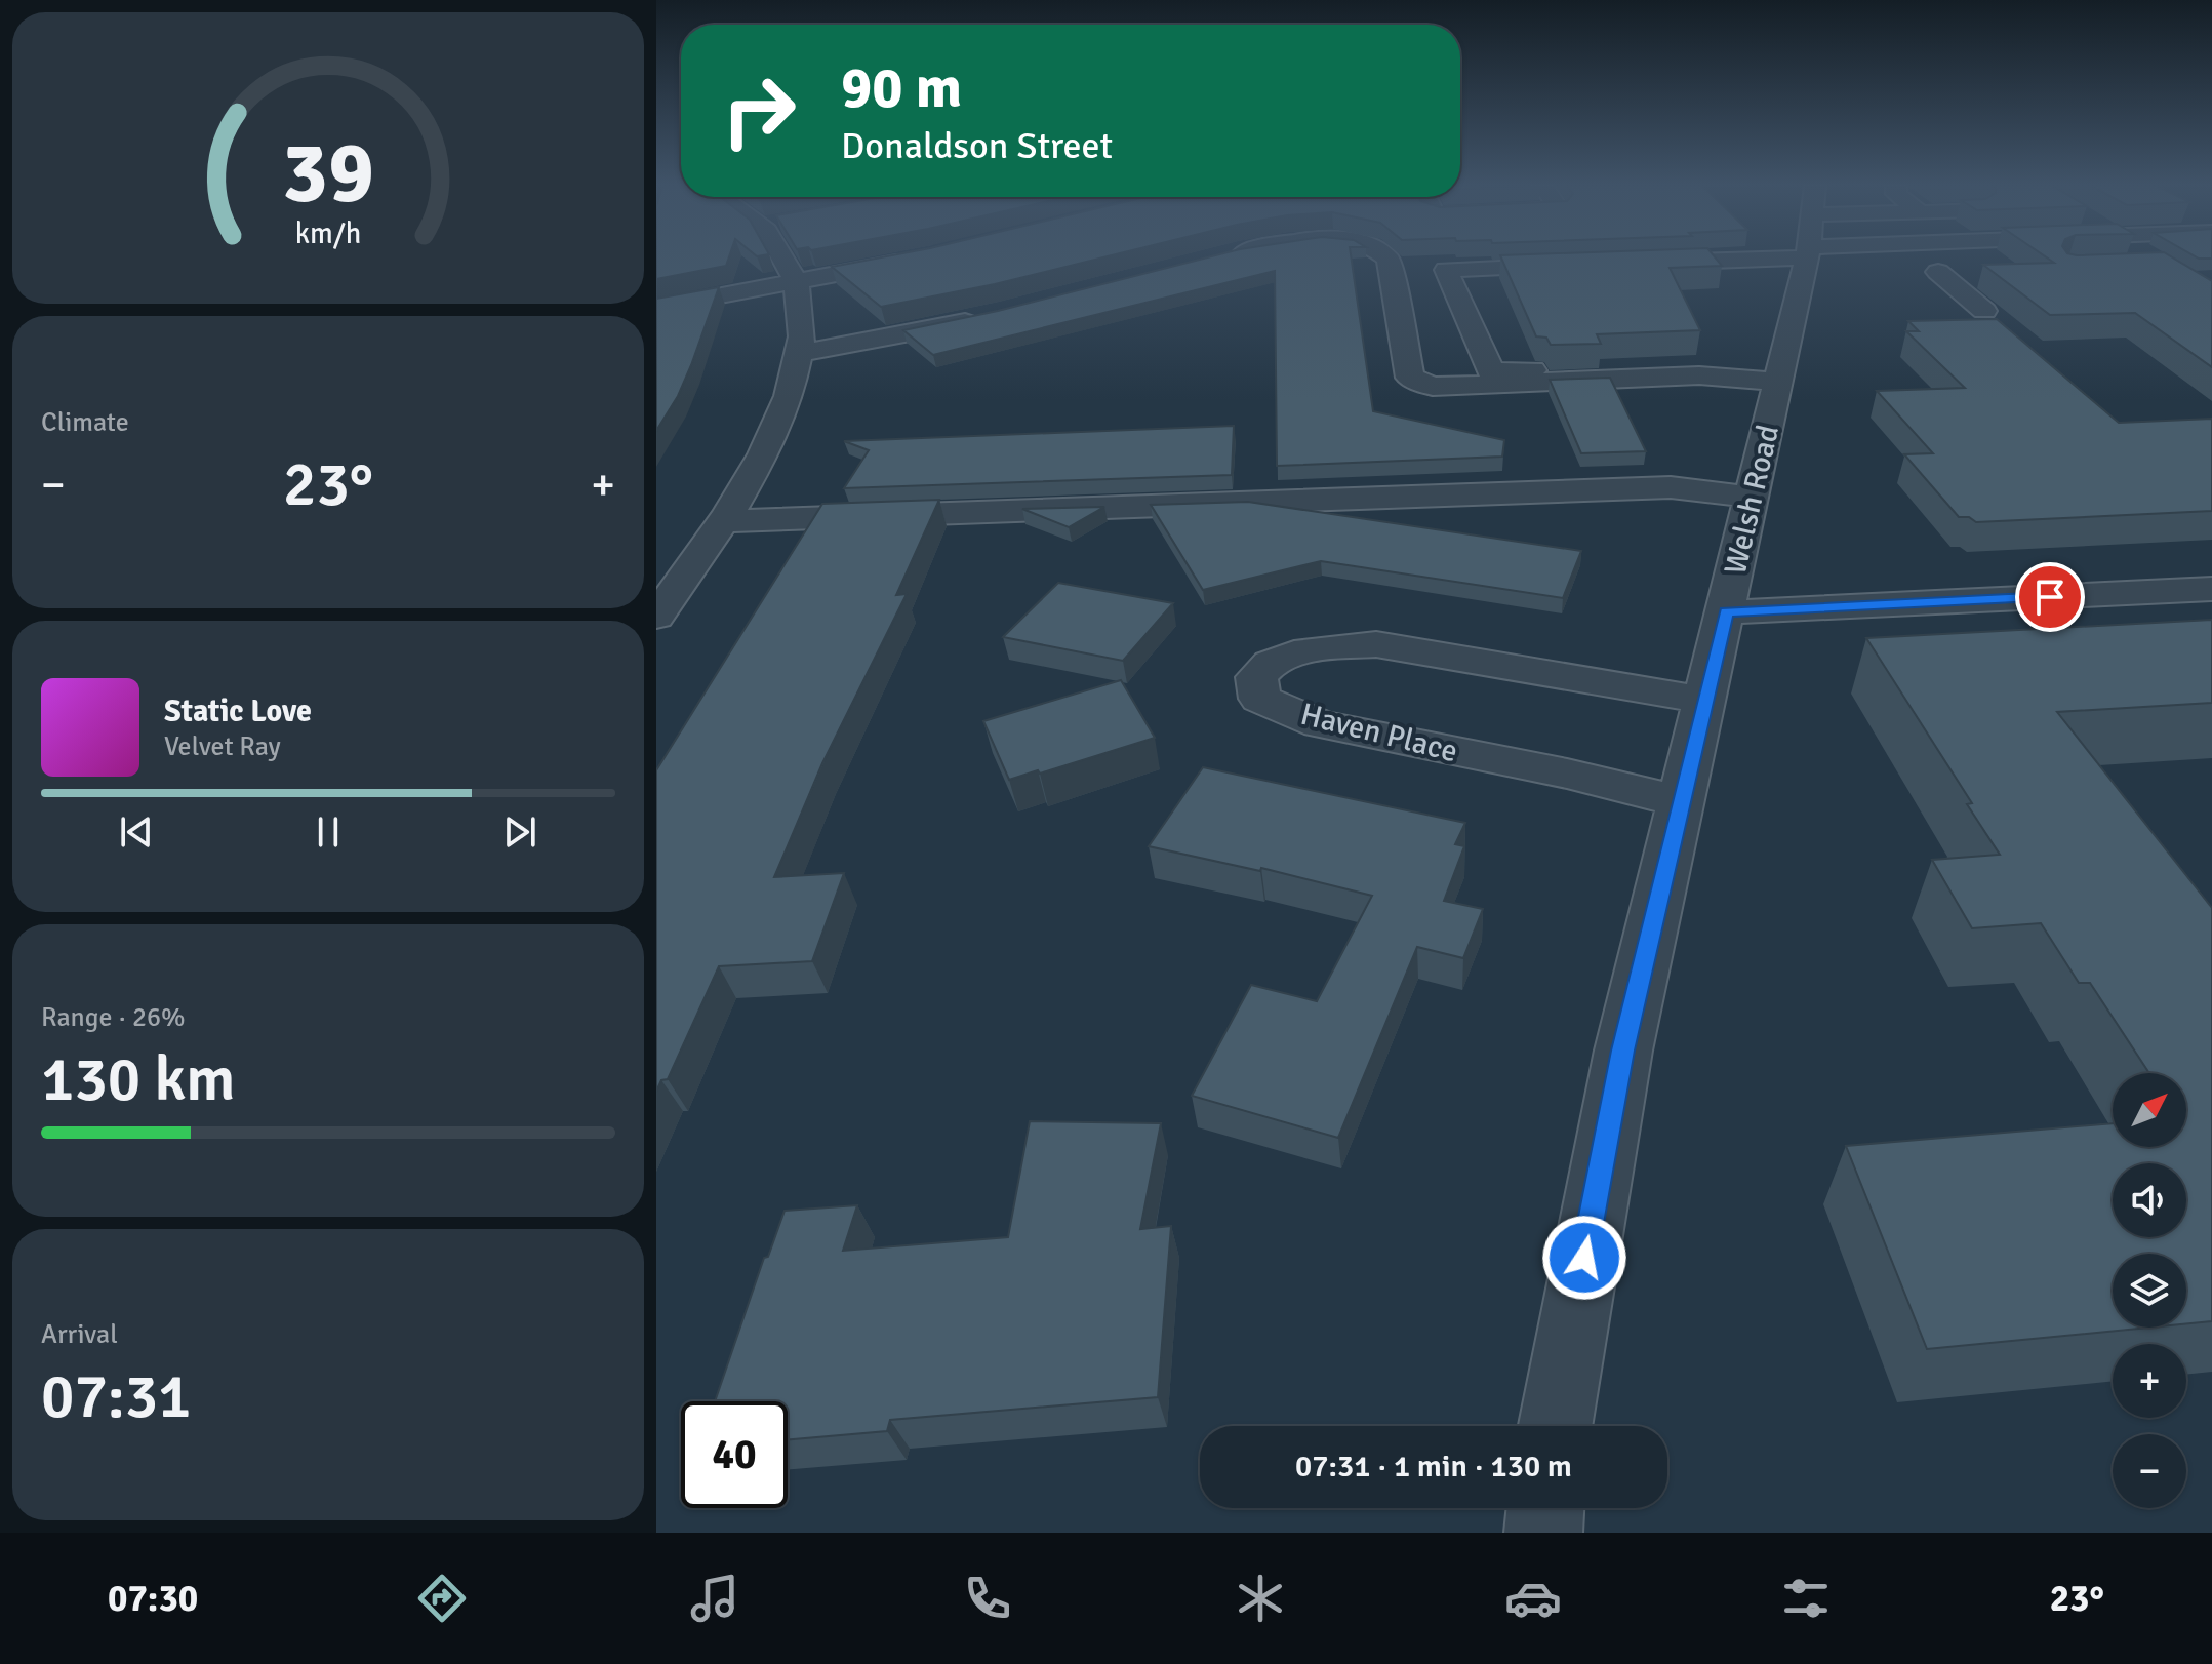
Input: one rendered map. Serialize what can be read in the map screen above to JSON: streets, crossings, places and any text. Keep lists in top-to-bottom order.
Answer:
{
  "streets": {
    "street": ["Welsh Road", "Haven Place"]
  },
  "crossings": [
    ["Welsh Road", "Haven Place"]
  ],
  "north": "top right",
  "page": {
    "turn": ["90 m", "Donaldson Street"],
    "tile": [
      "Climate",
      ["Range · 26%", "130 km"],
      ["Arrival", "07:31"]
    ],
    "heat": ["−", "23°", "+"],
    "song": ["Static Love", "Velvet Ray"],
    "map_buttons": ["+", "−"],
    "limit": "40",
    "trip": "07:31 · 1 min · 130 m",
    "tabs": ["07:30", "23°"],
    "gauge": ["39", "km/h"]
  }
}
